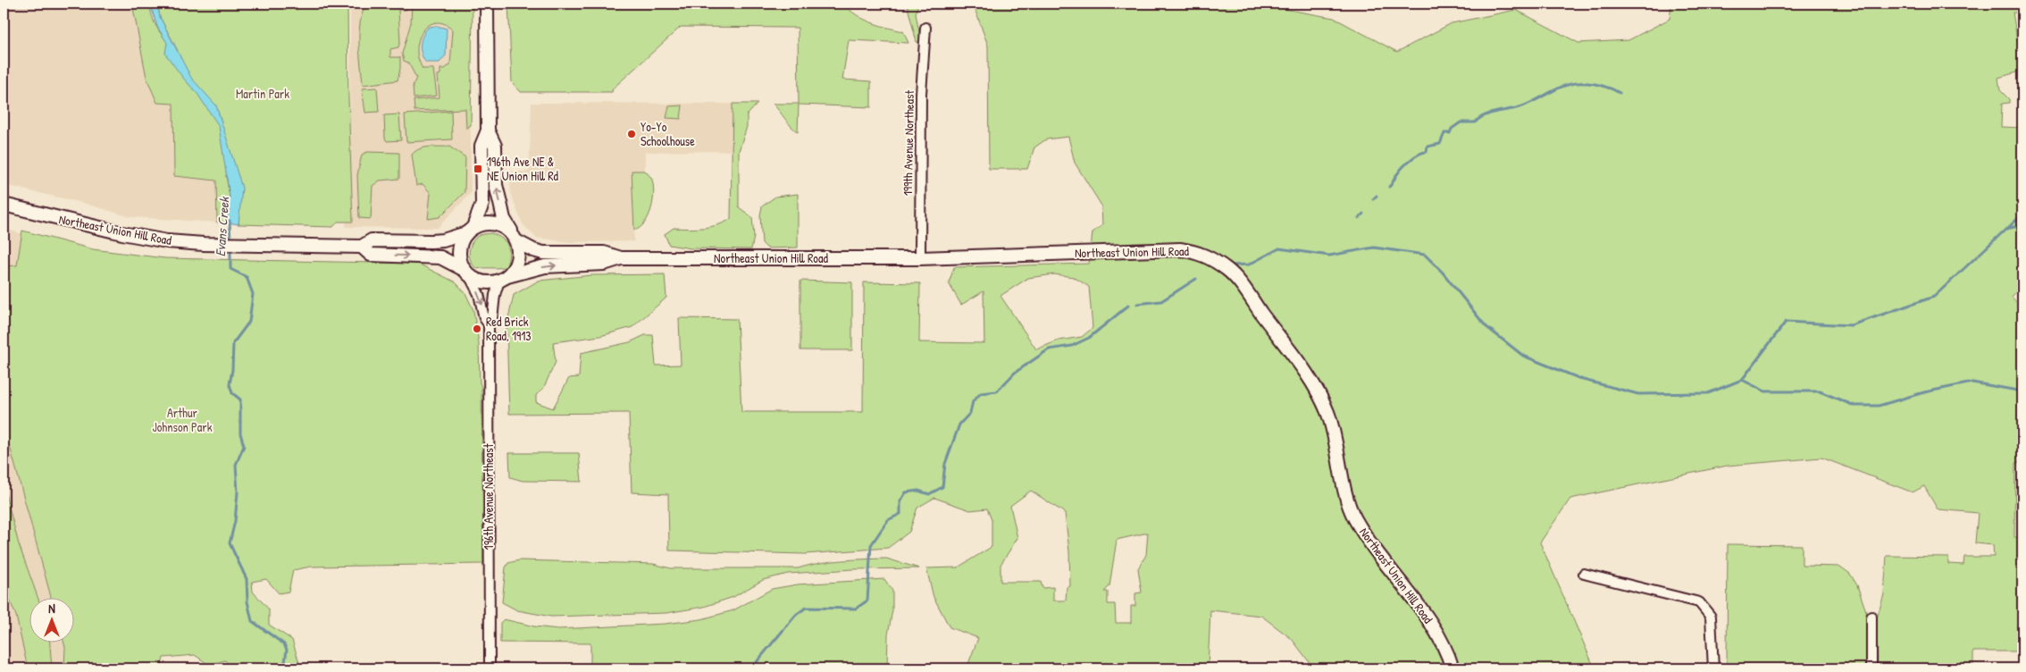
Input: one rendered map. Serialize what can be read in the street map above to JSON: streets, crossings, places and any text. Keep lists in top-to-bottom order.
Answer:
{
  "streets": {
    "street": ["199th Avenue Northeast", "Northeast Union Hill Road", "196th Avenue Northeast"]
  },
  "crossings": [
    ["199th Avenue Northeast", "Northeast Union Hill Road"],
    ["Northeast Union Hill Road", "196th Avenue Northeast"]
  ],
  "water": ["Evans Creek"],
  "parks": ["Martin Park", "Arthur Johnson Park"],
  "places": {
    "other": ["Yo-Yo Schoolhouse", "Red Brick Road, 1913"],
    "transit": ["196th Ave NE & NE Union Hill Rd"]
  },
  "north": "top"
}
